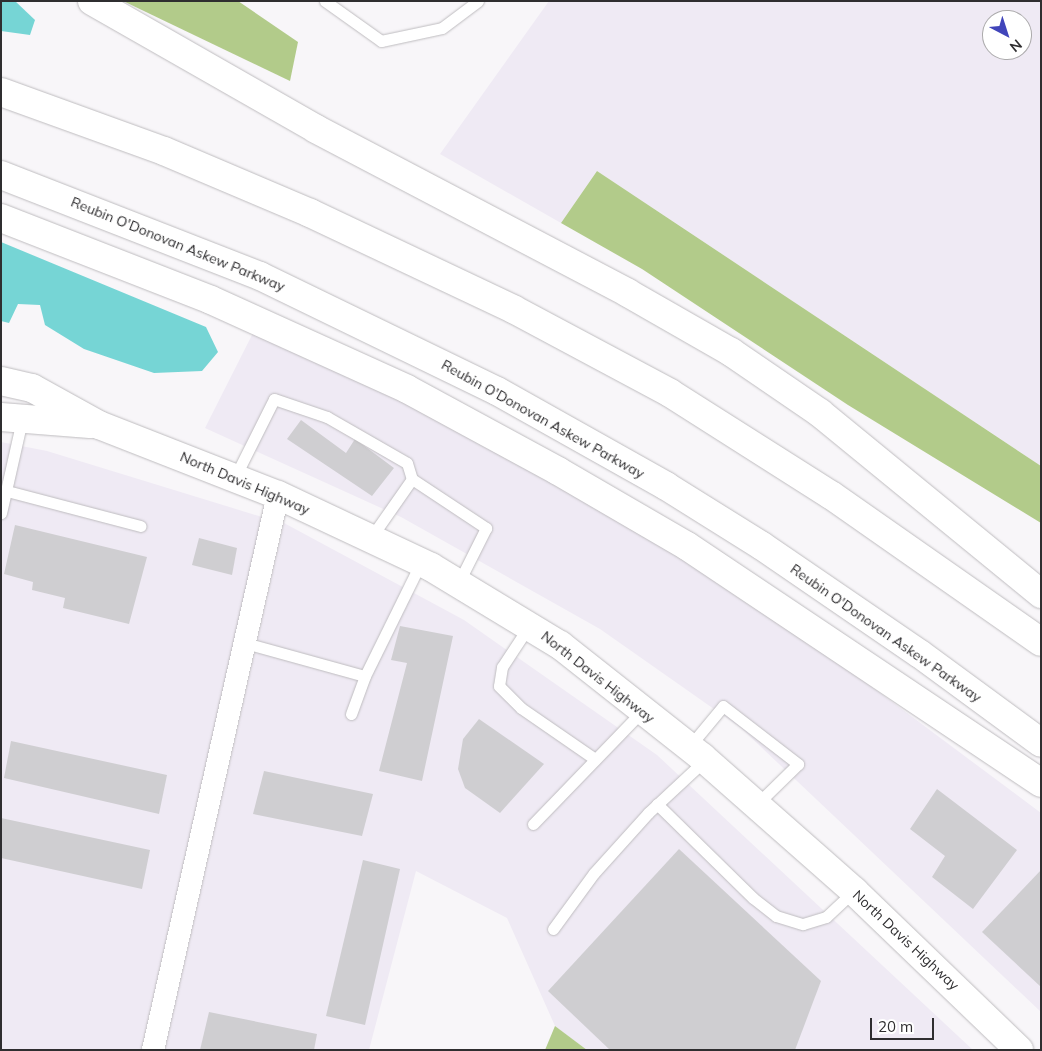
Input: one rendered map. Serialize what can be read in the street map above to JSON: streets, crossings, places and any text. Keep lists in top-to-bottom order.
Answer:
{
  "streets": {
    "main road": ["Reubin O'Donovan Askew Parkway", "North Davis Highway"]
  },
  "scale_bar": "20 m",
  "north": "bottom right"
}
